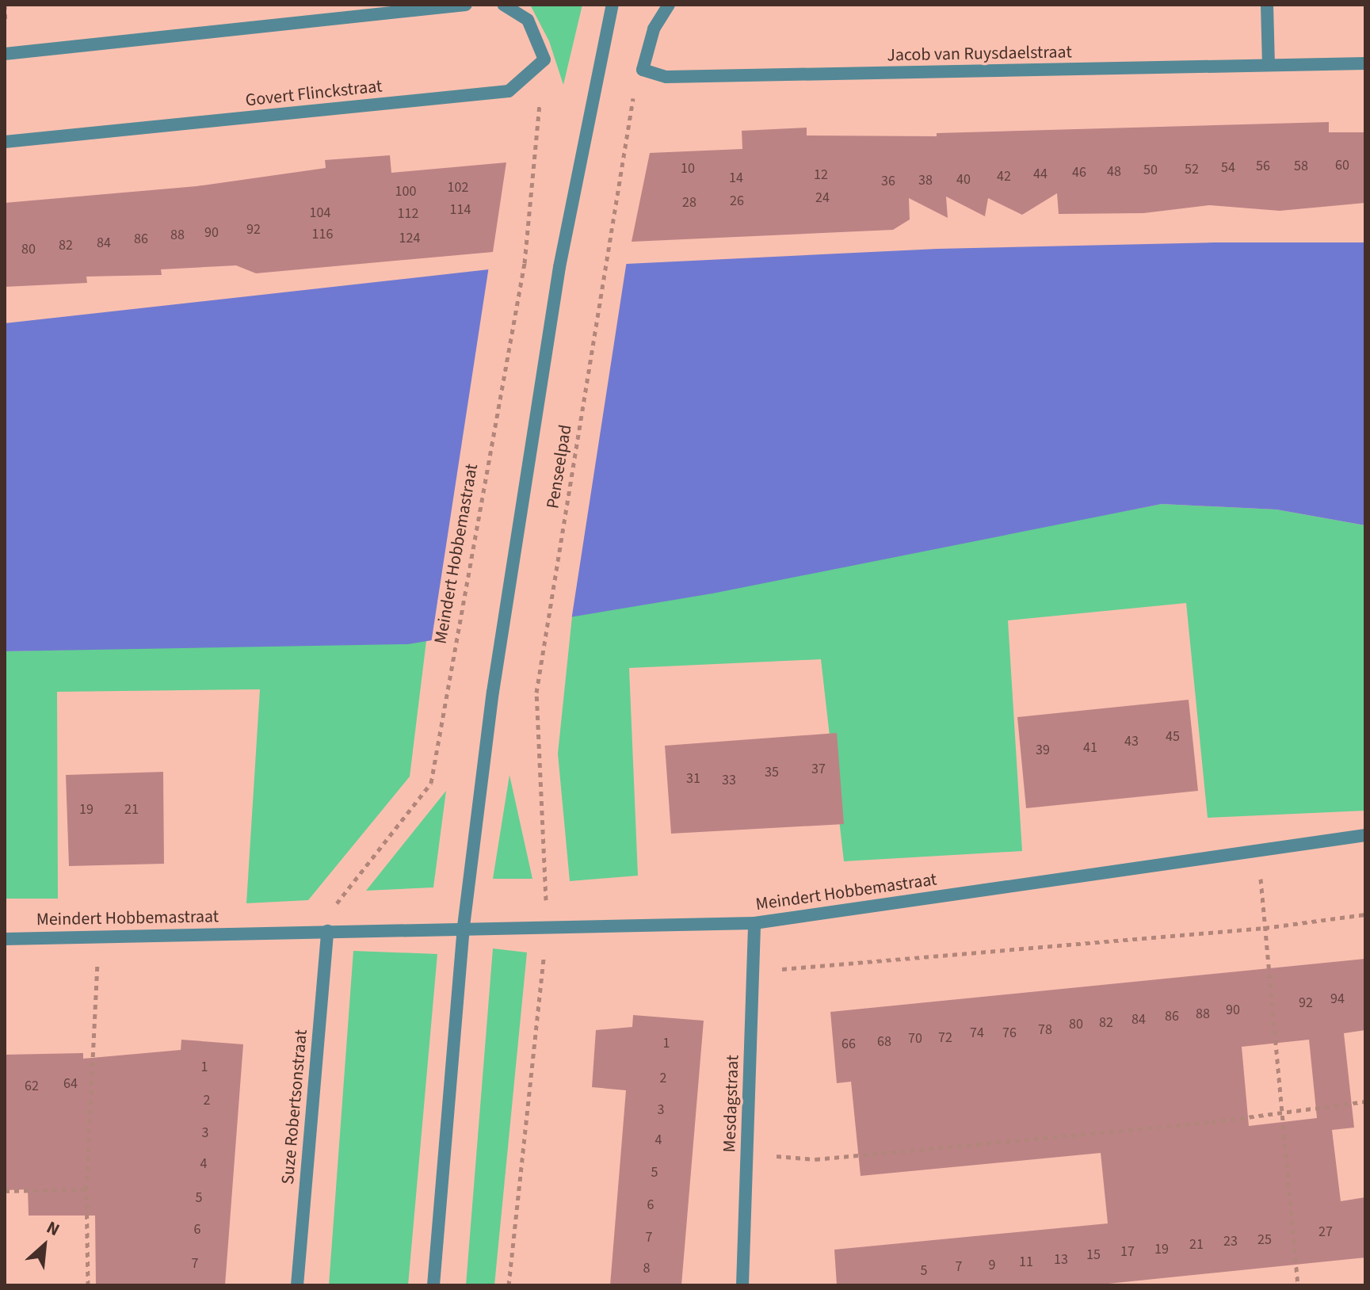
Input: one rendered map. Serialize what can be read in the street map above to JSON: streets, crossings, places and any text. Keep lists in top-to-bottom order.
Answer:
{
  "streets": {
    "street": [
      "Jacob van Ruysdaelstraat",
      "Govert Flinckstraat",
      "Meindert Hobbemastraat",
      "Mesdagstraat",
      "Suze Robertsonstraat"
    ],
    "path": ["Penseelpad"]
  },
  "crossings": [
    ["Jacob van Ruysdaelstraat", "Penseelpad"],
    ["Govert Flinckstraat", "Meindert Hobbemastraat"],
    ["Penseelpad", "Meindert Hobbemastraat"],
    ["Meindert Hobbemastraat", "Mesdagstraat"],
    ["Meindert Hobbemastraat", "Suze Robertsonstraat"]
  ],
  "house_numbers": [
    "60",
    "56",
    "58",
    "54",
    "10",
    "52",
    "50",
    "48",
    "46",
    "44",
    "12",
    "42",
    "14",
    "40",
    "38",
    "36",
    "102",
    "100",
    "24",
    "26",
    "28",
    "114",
    "104",
    "112",
    "92",
    "90",
    "116",
    "88",
    "124",
    "86",
    "84",
    "82",
    "80",
    "45",
    "43",
    "41",
    "39",
    "37",
    "35",
    "31",
    "33",
    "19",
    "21",
    "94",
    "92",
    "90",
    "88",
    "86",
    "84",
    "82",
    "80",
    "78",
    "74",
    "76",
    "72",
    "70",
    "68",
    "1",
    "66",
    "1",
    "2",
    "64",
    "62",
    "2",
    "3",
    "3",
    "4",
    "4",
    "5",
    "5",
    "6",
    "6",
    "27",
    "7",
    "25",
    "23",
    "21",
    "19",
    "17",
    "15",
    "13",
    "11",
    "7",
    "9",
    "7",
    "8",
    "5"
  ],
  "north": "top right"
}
